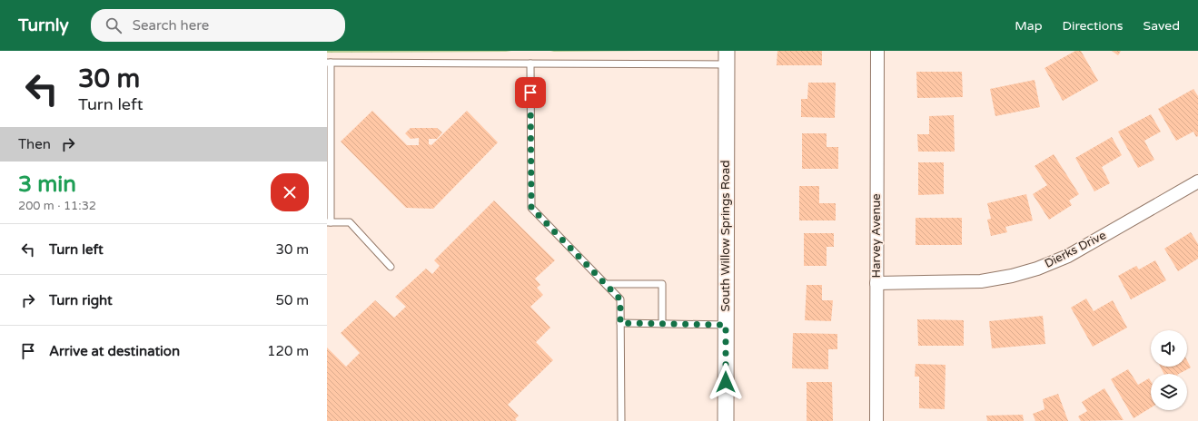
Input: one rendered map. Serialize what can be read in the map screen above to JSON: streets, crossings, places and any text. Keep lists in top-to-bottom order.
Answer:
{
  "streets": {
    "street": ["South Willow Springs Road", "Harvey Avenue", "Dierks Drive"]
  },
  "crossings": [
    ["Harvey Avenue", "Dierks Drive"]
  ],
  "page": {
    "header": "Turnly",
    "search": "Search here",
    "nav": ["Map", "Directions", "Saved"],
    "turn": ["30 m", "Turn left"],
    "then": "Then",
    "heading": ["3 min", "200 m · 11:32"],
    "list": [
      {
        "name": "Turn left",
        "value": "30 m"
      },
      {
        "name": "Turn right",
        "value": "50 m"
      },
      {
        "name": "Arrive at destination",
        "value": "120 m"
      }
    ]
  }
}
